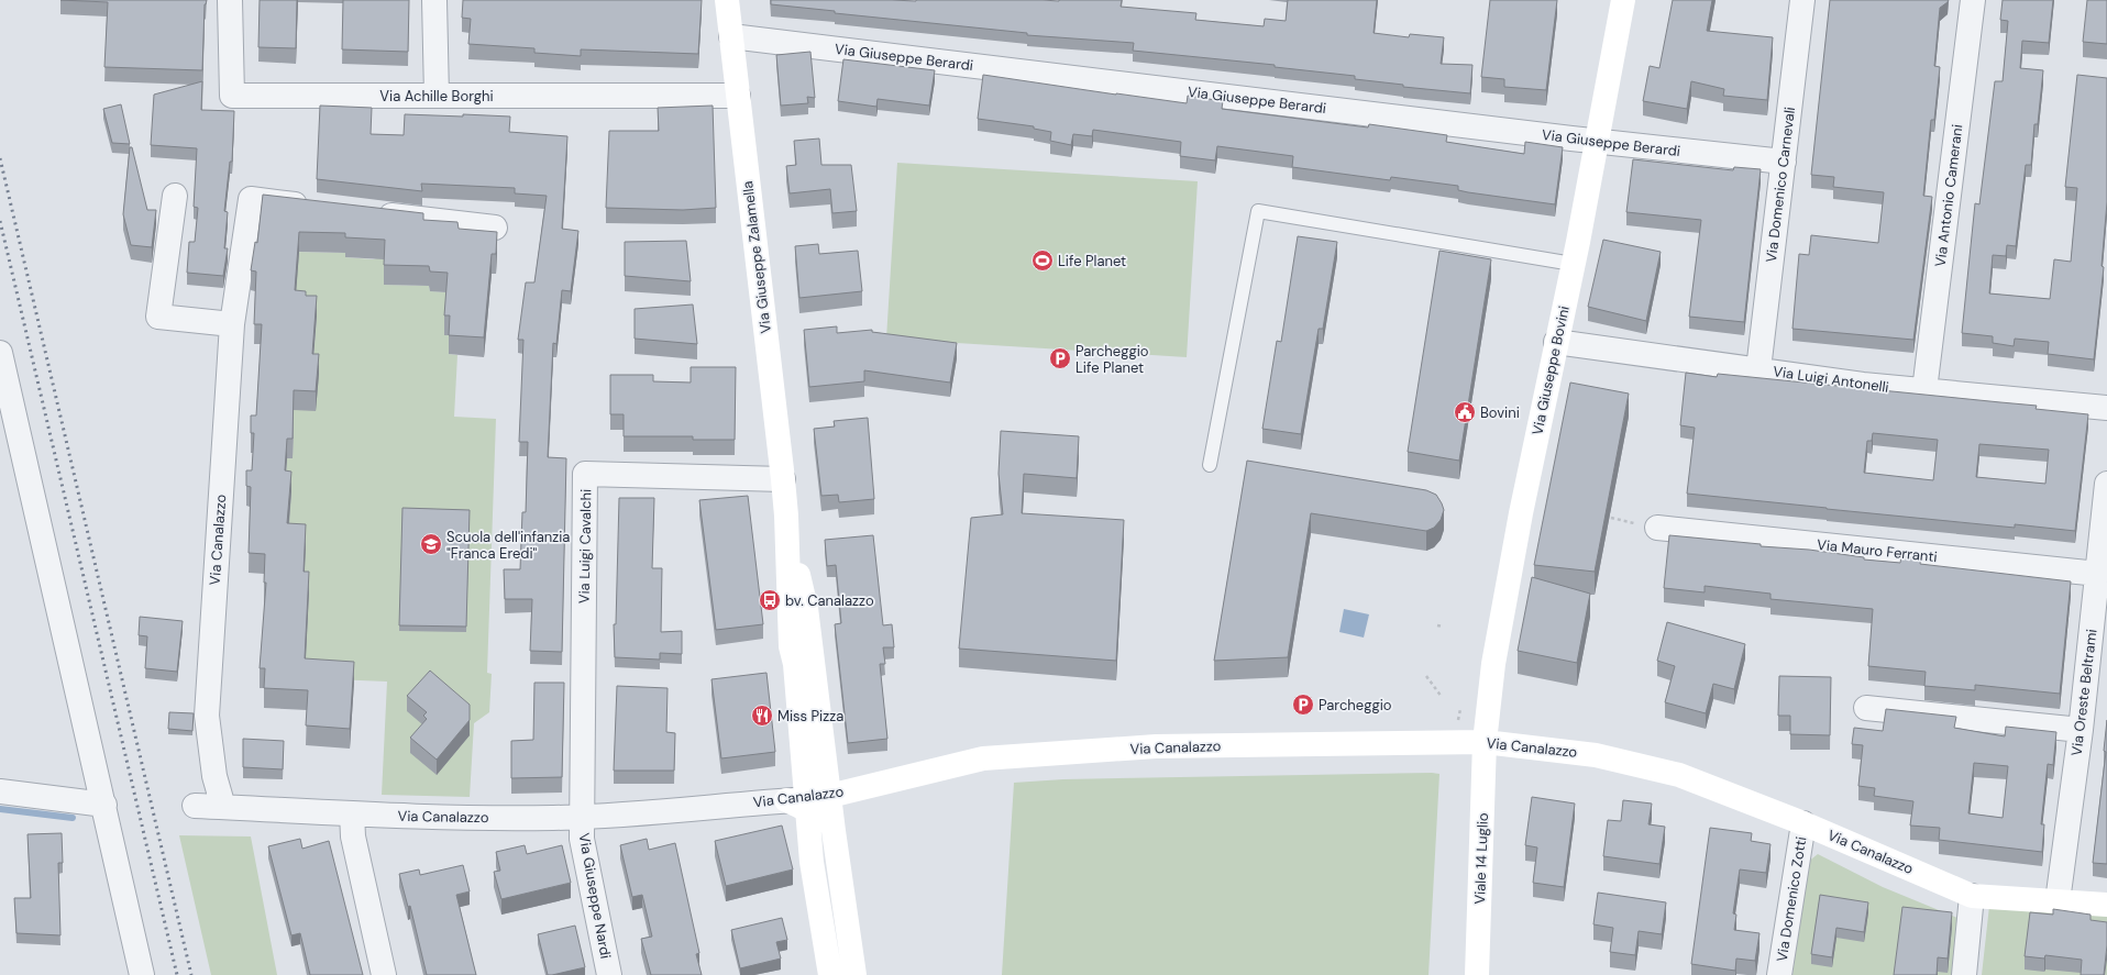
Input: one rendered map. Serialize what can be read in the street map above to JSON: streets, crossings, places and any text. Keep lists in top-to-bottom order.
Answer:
{
  "streets": {
    "street": [
      "Via Giuseppe Berardi",
      "Via Achille Borghi",
      "Via Domenico Carnevali",
      "Via Antonio Camerani",
      "Via Giuseppe Zalamella",
      "Via Giuseppe Bovini",
      "Via Luigi Antonelli",
      "Via Canalazzo",
      "Via Luigi Cavalchi",
      "Via Mauro Ferranti",
      "Via Oreste Beltrami",
      "Viale 14 Luglio",
      "Via Giuseppe Nardi",
      "Via Domenico Zotti"
    ]
  },
  "crossings": [
    ["Via Giuseppe Berardi", "Via Domenico Carnevali"],
    ["Via Giuseppe Berardi", "Via Giuseppe Zalamella"],
    ["Via Giuseppe Berardi", "Via Giuseppe Bovini"],
    ["Via Achille Borghi", "Via Giuseppe Zalamella"],
    ["Via Domenico Carnevali", "Via Luigi Antonelli"],
    ["Via Antonio Camerani", "Via Luigi Antonelli"],
    ["Via Giuseppe Zalamella", "Via Canalazzo"],
    ["Via Giuseppe Zalamella", "Via Luigi Cavalchi"],
    ["Via Giuseppe Bovini", "Via Luigi Antonelli"],
    ["Via Giuseppe Bovini", "Via Canalazzo"],
    ["Via Giuseppe Bovini", "Viale 14 Luglio"],
    ["Via Canalazzo", "Via Luigi Cavalchi"],
    ["Via Canalazzo", "Via Oreste Beltrami"],
    ["Via Canalazzo", "Viale 14 Luglio"],
    ["Via Canalazzo", "Via Giuseppe Nardi"],
    ["Via Canalazzo", "Via Domenico Zotti"],
    ["Via Luigi Cavalchi", "Via Giuseppe Nardi"],
    ["Via Mauro Ferranti", "Via Oreste Beltrami"]
  ],
  "places": {
    "sports": ["Life Planet"],
    "parking": ["Parcheggio Life Planet", "Parcheggio"],
    "public building": ["Bovini"],
    "school or university": ["Scuola dell'infanzia \"Franca Eredi\""],
    "bus stop": ["bv. Canalazzo"],
    "restaurant": ["Miss Pizza"]
  }
}
